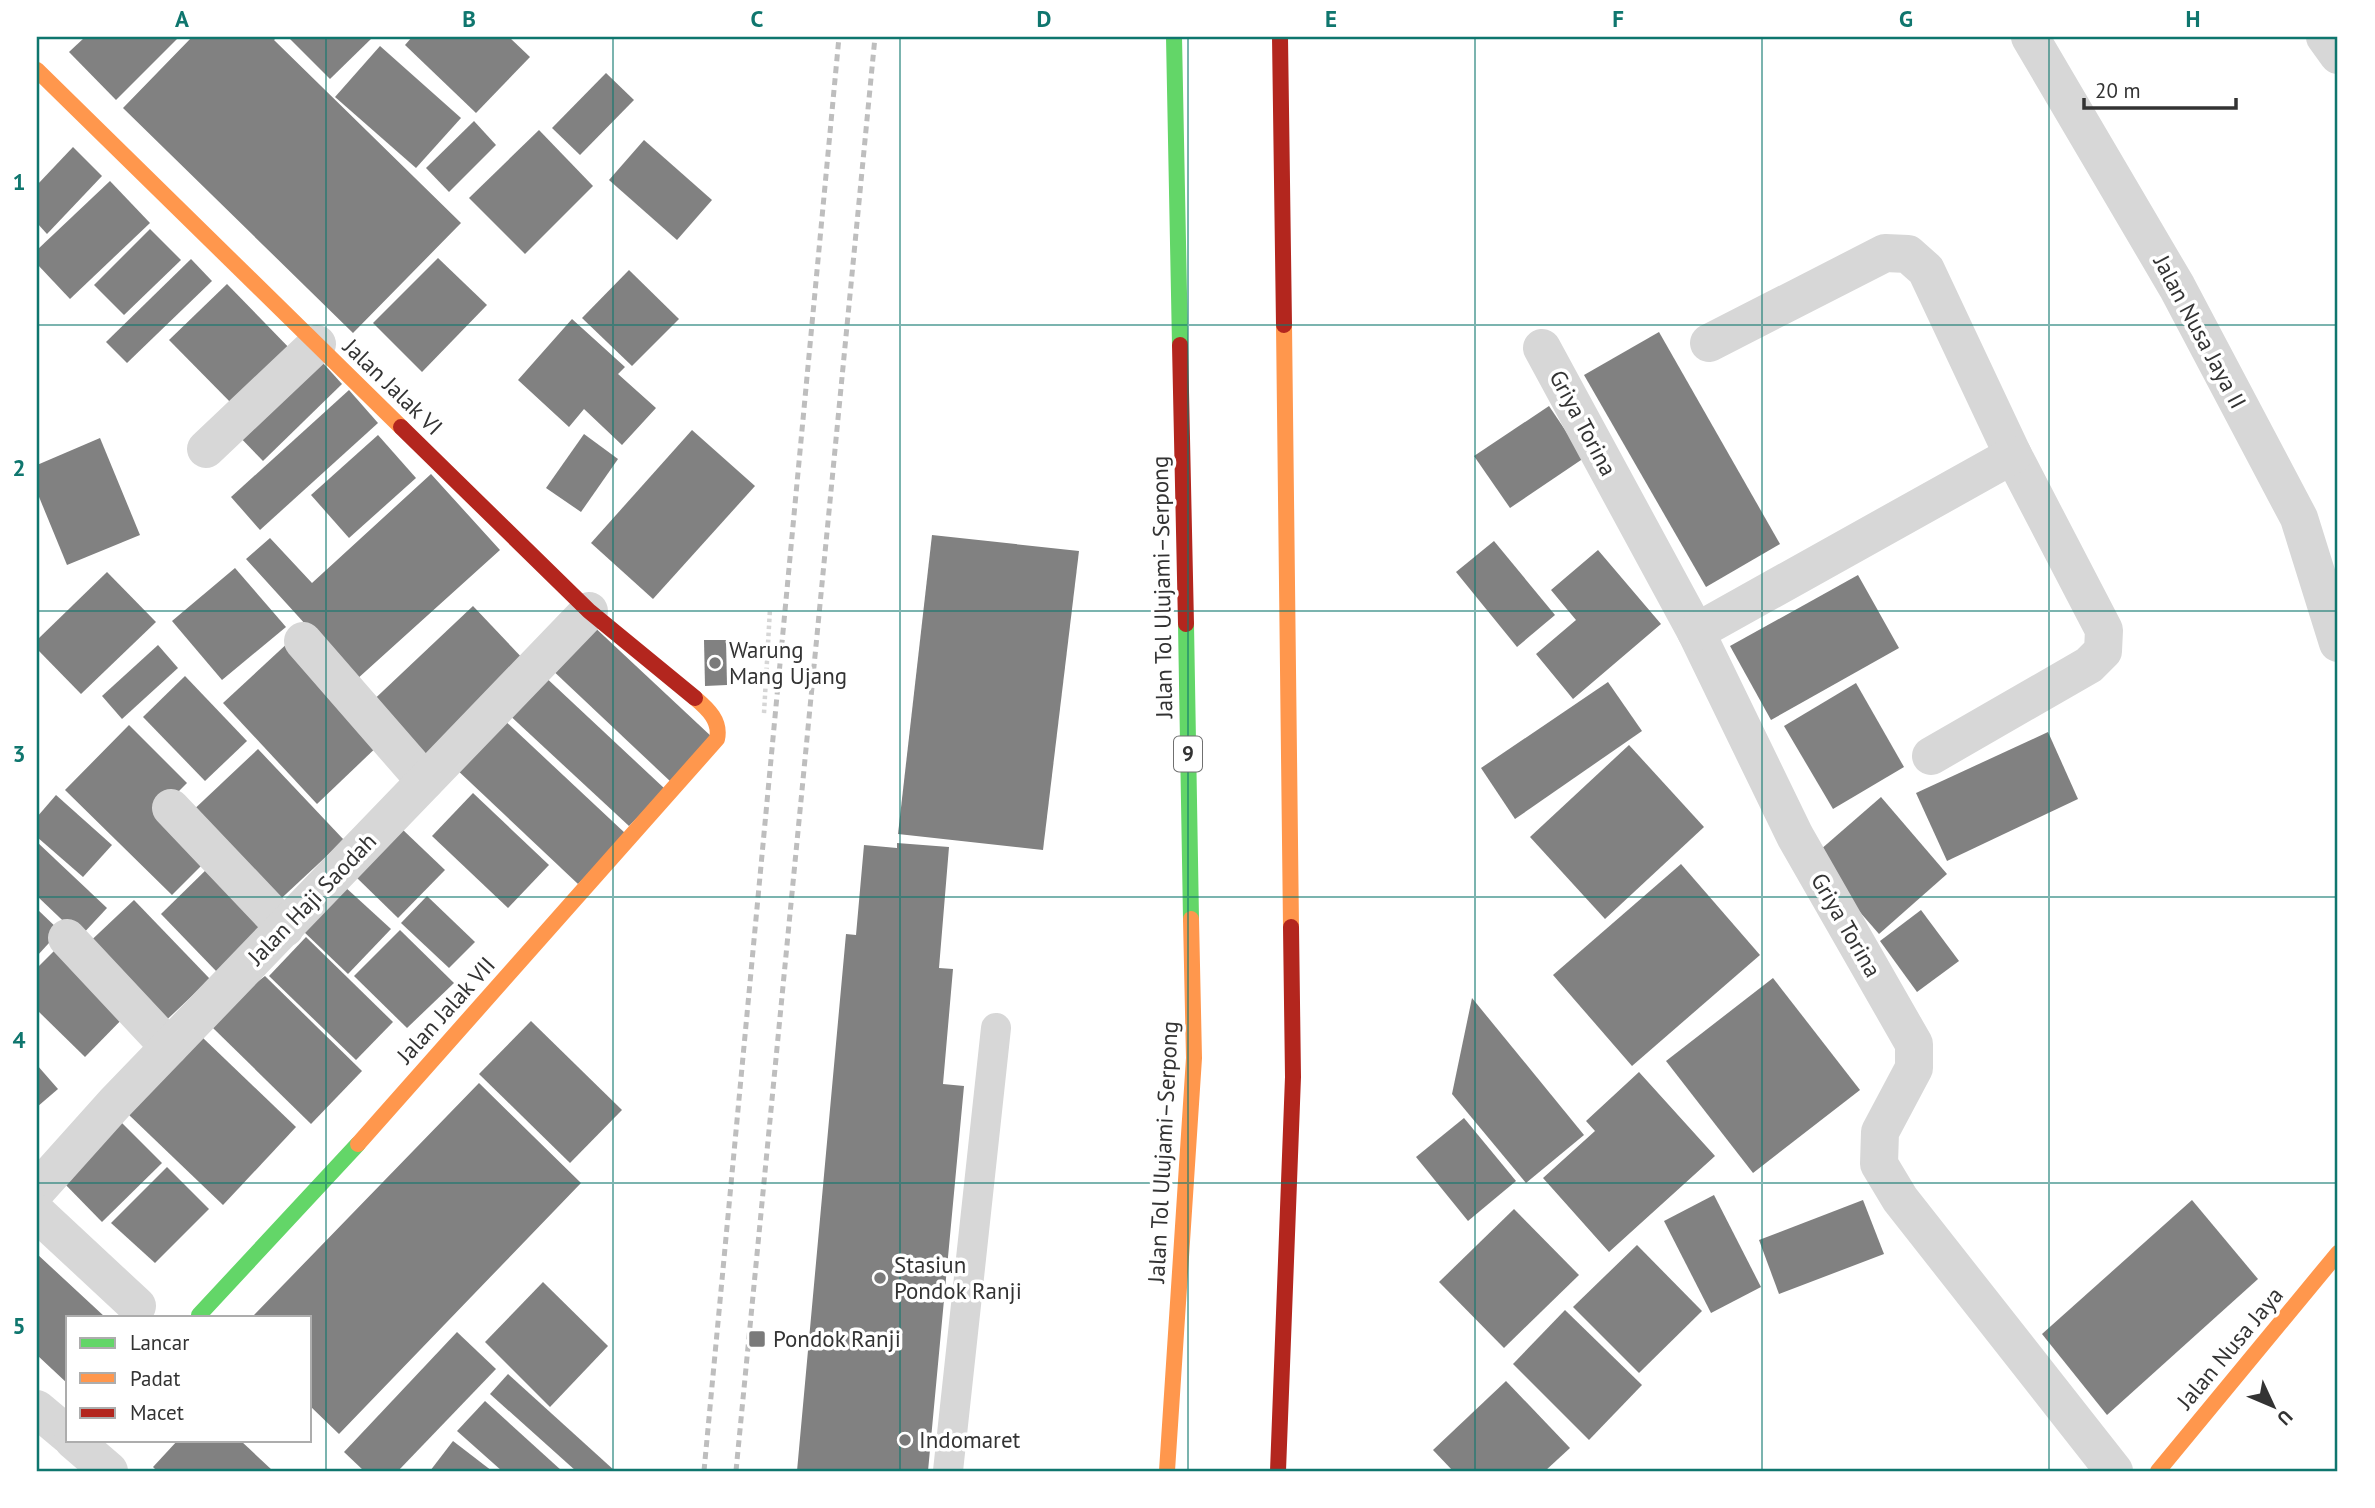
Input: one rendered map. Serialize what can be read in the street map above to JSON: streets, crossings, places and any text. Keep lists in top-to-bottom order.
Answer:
{
  "streets": {
    "main road": [
      "Jalan Jalak VI",
      "Jalan Tol Ulujami–Serpong",
      "9",
      "Jalan Jalak VII",
      "Jalan Nusa Jaya"
    ],
    "street": ["Jalan Nusa Jaya II", "Griya Torina", "Jalan Haji Saodah"]
  },
  "crossings": [
    ["Jalan Jalak VI", "Jalan Haji Saodah"],
    ["Jalan Jalak VI", "Jalan Jalak VII"]
  ],
  "places": {
    "other": ["Warung Mang Ujang", "Stasiun Pondok Ranji", "Indomaret"],
    "transit": ["Pondok Ranji"]
  },
  "legend": ["Lancar", "Padat", "Macet"],
  "scale_bar": "20 m",
  "north": "bottom right",
  "grid": {
    "columns": [
      "A",
      "B",
      "C",
      "D",
      "E",
      "F",
      "G",
      "H"
    ],
    "rows": [
      "1",
      "2",
      "3",
      "4",
      "5"
    ]
  }
}
